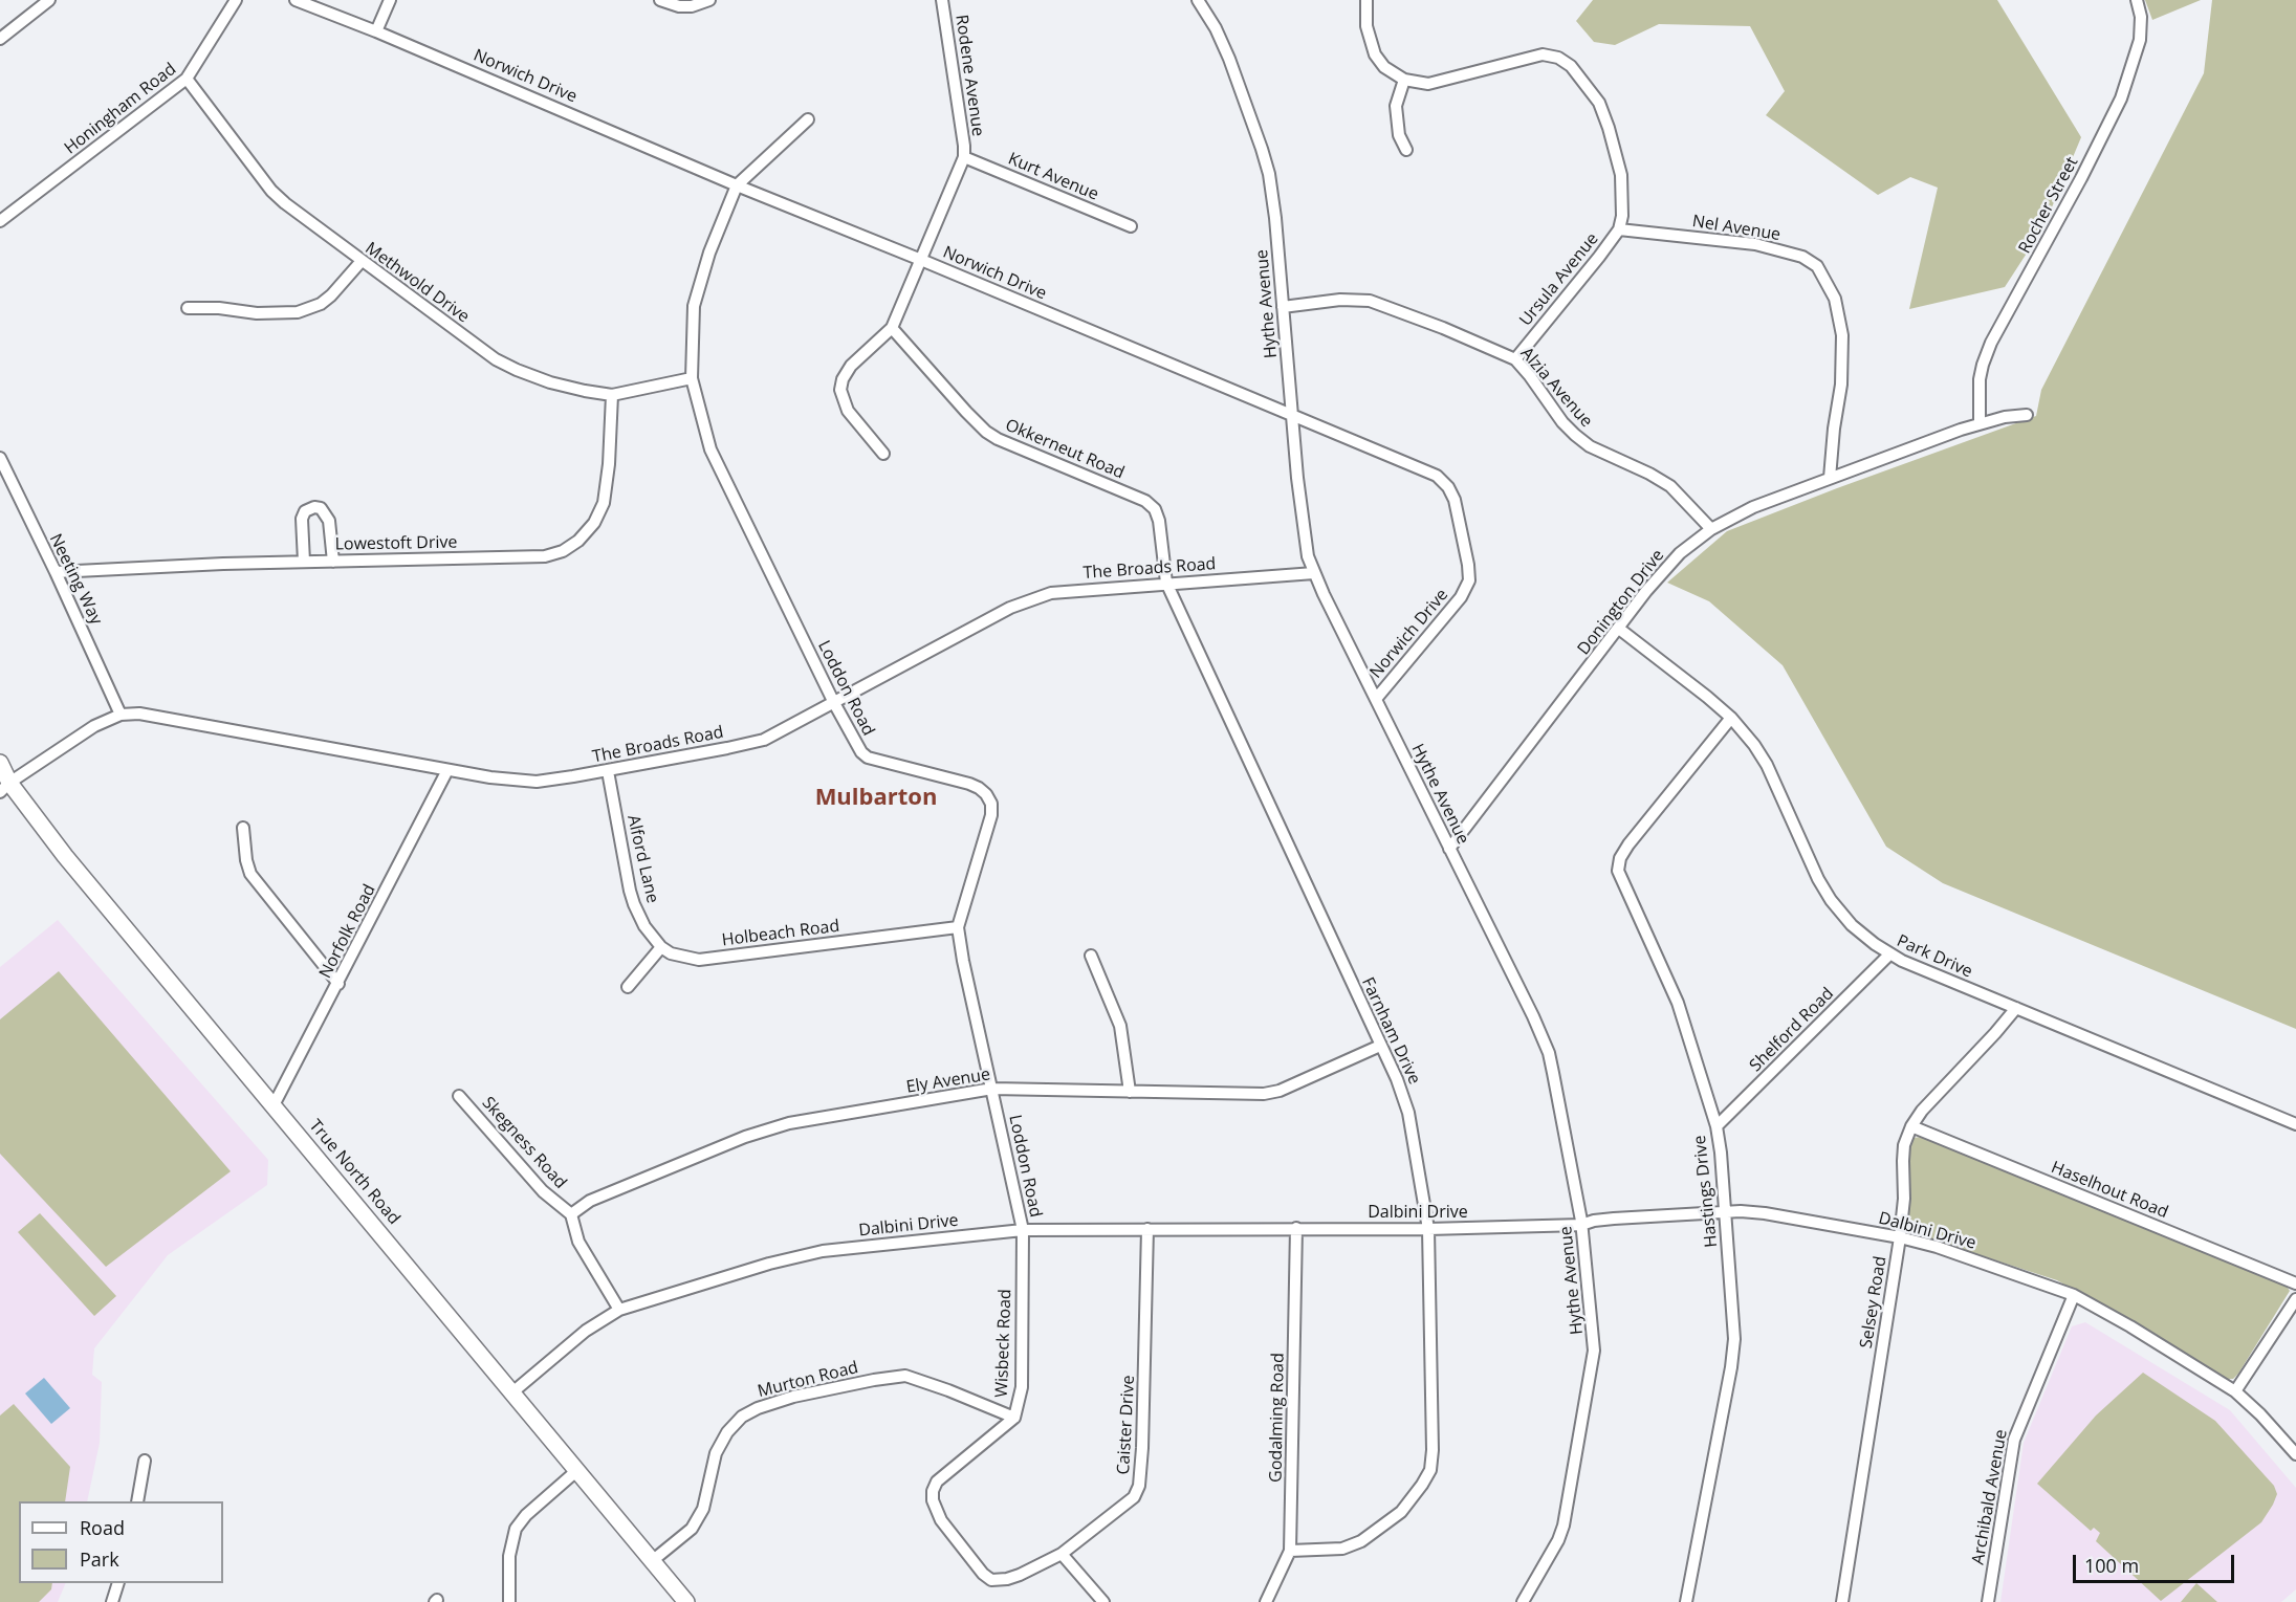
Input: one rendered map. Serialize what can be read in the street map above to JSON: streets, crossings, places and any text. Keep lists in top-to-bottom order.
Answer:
{
  "streets": {
    "main road": ["True North Road"],
    "street": [
      "Rodene Avenue",
      "Norwich Drive",
      "Honingham Road",
      "Kurt Avenue",
      "Rocher Street",
      "Nel Avenue",
      "Ursula Avenue",
      "Methwold Drive",
      "Hythe Avenue",
      "Alzia Avenue",
      "Okkerneut Road",
      "Lowestoft Drive",
      "The Broads Road",
      "Neeting Way",
      "Donington Drive",
      "Loddon Road",
      "Alford Lane",
      "Norfolk Road",
      "Holbeach Road",
      "Park Drive",
      "Shelford Road",
      "Farnham Drive",
      "Ely Avenue",
      "Skegness Road",
      "Haselhout Road",
      "Hastings Drive",
      "Dalbini Drive",
      "Selsey Road",
      "Wisbeck Road",
      "Murton Road",
      "Godalming Road",
      "Caister Drive",
      "Archibald Avenue"
    ]
  },
  "crossings": [
    ["Rodene Avenue", "Norwich Drive"],
    ["Rodene Avenue", "Kurt Avenue"],
    ["Rodene Avenue", "Okkerneut Road"],
    ["Norwich Drive", "Hythe Avenue"],
    ["Norwich Drive", "Loddon Road"],
    ["Honingham Road", "Methwold Drive"],
    ["Rocher Street", "Donington Drive"],
    ["Nel Avenue", "Ursula Avenue"],
    ["Nel Avenue", "Donington Drive"],
    ["Ursula Avenue", "Alzia Avenue"],
    ["Methwold Drive", "Lowestoft Drive"],
    ["Methwold Drive", "Loddon Road"],
    ["Hythe Avenue", "Alzia Avenue"],
    ["Hythe Avenue", "The Broads Road"],
    ["Hythe Avenue", "Donington Drive"],
    ["Hythe Avenue", "Dalbini Drive"],
    ["Alzia Avenue", "Donington Drive"],
    ["Okkerneut Road", "The Broads Road"],
    ["Okkerneut Road", "Farnham Drive"],
    ["Lowestoft Drive", "Neeting Way"],
    ["The Broads Road", "Neeting Way"],
    ["The Broads Road", "Loddon Road"],
    ["The Broads Road", "Alford Lane"],
    ["The Broads Road", "Norfolk Road"],
    ["The Broads Road", "Farnham Drive"],
    ["The Broads Road", "True North Road"],
    ["Donington Drive", "Park Drive"],
    ["Loddon Road", "Holbeach Road"],
    ["Loddon Road", "Ely Avenue"],
    ["Loddon Road", "Dalbini Drive"],
    ["Loddon Road", "Wisbeck Road"],
    ["Alford Lane", "Holbeach Road"],
    ["Norfolk Road", "True North Road"],
    ["Park Drive", "Shelford Road"],
    ["Park Drive", "Hastings Drive"],
    ["Park Drive", "Selsey Road"],
    ["Shelford Road", "Hastings Drive"],
    ["Farnham Drive", "Ely Avenue"],
    ["Farnham Drive", "Dalbini Drive"],
    ["Farnham Drive", "Godalming Road"],
    ["Ely Avenue", "Skegness Road"],
    ["True North Road", "Dalbini Drive"],
    ["True North Road", "Murton Road"],
    ["Haselhout Road", "Selsey Road"],
    ["Hastings Drive", "Dalbini Drive"],
    ["Dalbini Drive", "Selsey Road"],
    ["Dalbini Drive", "Wisbeck Road"],
    ["Dalbini Drive", "Godalming Road"],
    ["Dalbini Drive", "Caister Drive"],
    ["Dalbini Drive", "Archibald Avenue"],
    ["Wisbeck Road", "Murton Road"],
    ["Wisbeck Road", "Caister Drive"]
  ],
  "districts": ["Mulbarton"],
  "legend": ["Road", "Park"],
  "scale_bar": "100 m"
}
